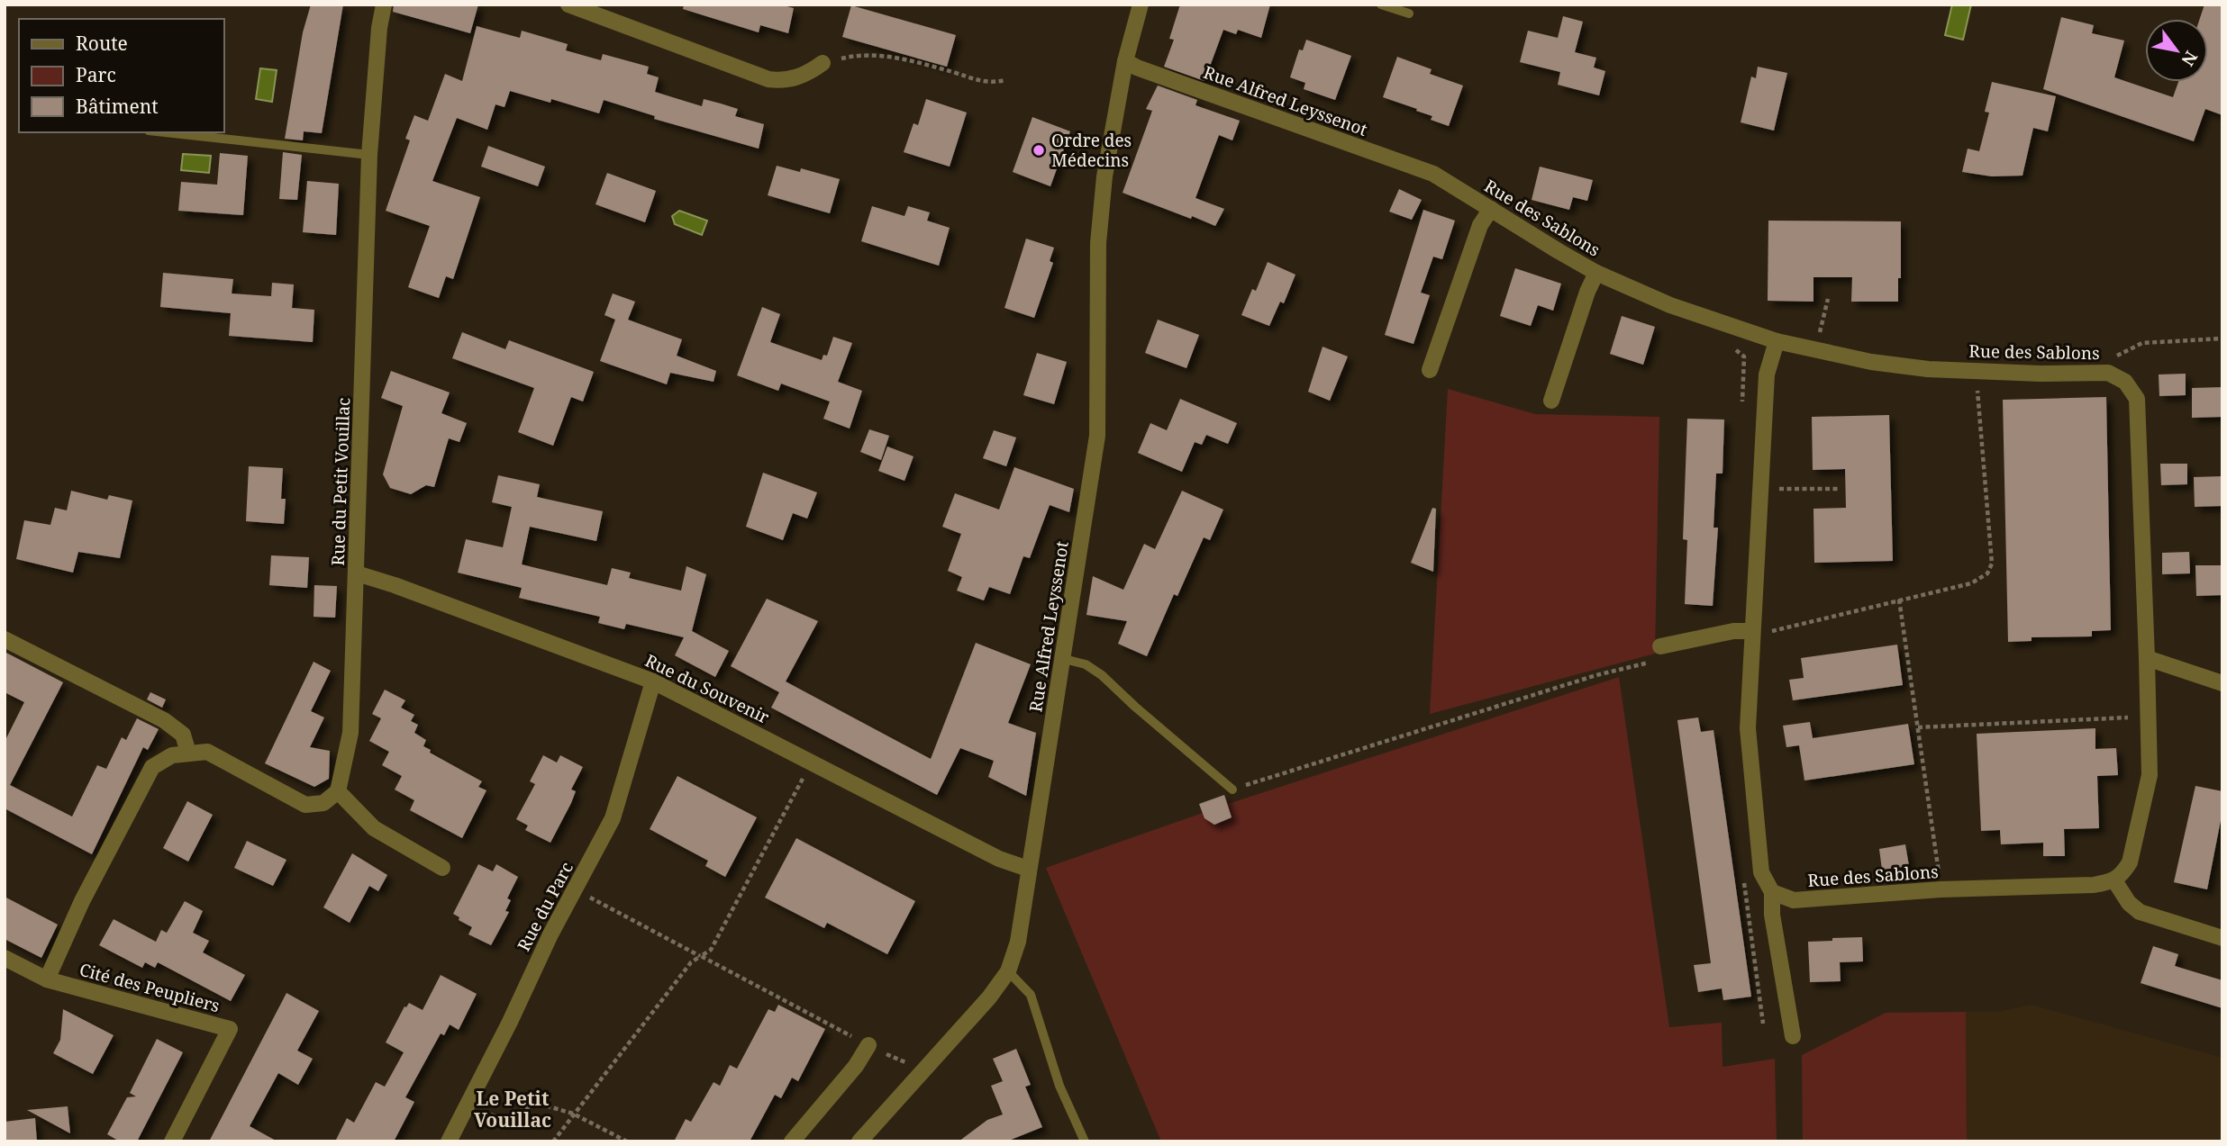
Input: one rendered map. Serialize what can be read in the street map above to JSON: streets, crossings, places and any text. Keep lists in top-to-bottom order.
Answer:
{
  "streets": {
    "street": [
      "Rue Alfred Leyssenot",
      "Rue des Sablons",
      "Rue du Petit Vouillac",
      "Rue du Souvenir",
      "Rue du Parc",
      "Cité des Peupliers"
    ]
  },
  "crossings": [
    ["Rue Alfred Leyssenot", "Rue des Sablons"],
    ["Rue Alfred Leyssenot", "Rue du Souvenir"],
    ["Rue du Petit Vouillac", "Rue du Souvenir"],
    ["Rue du Souvenir", "Rue du Parc"]
  ],
  "districts": ["Le Petit Vouillac"],
  "places": ["Ordre des Médecins"],
  "legend": ["Route", "Parc", "Bâtiment"],
  "north": "bottom right"
}
